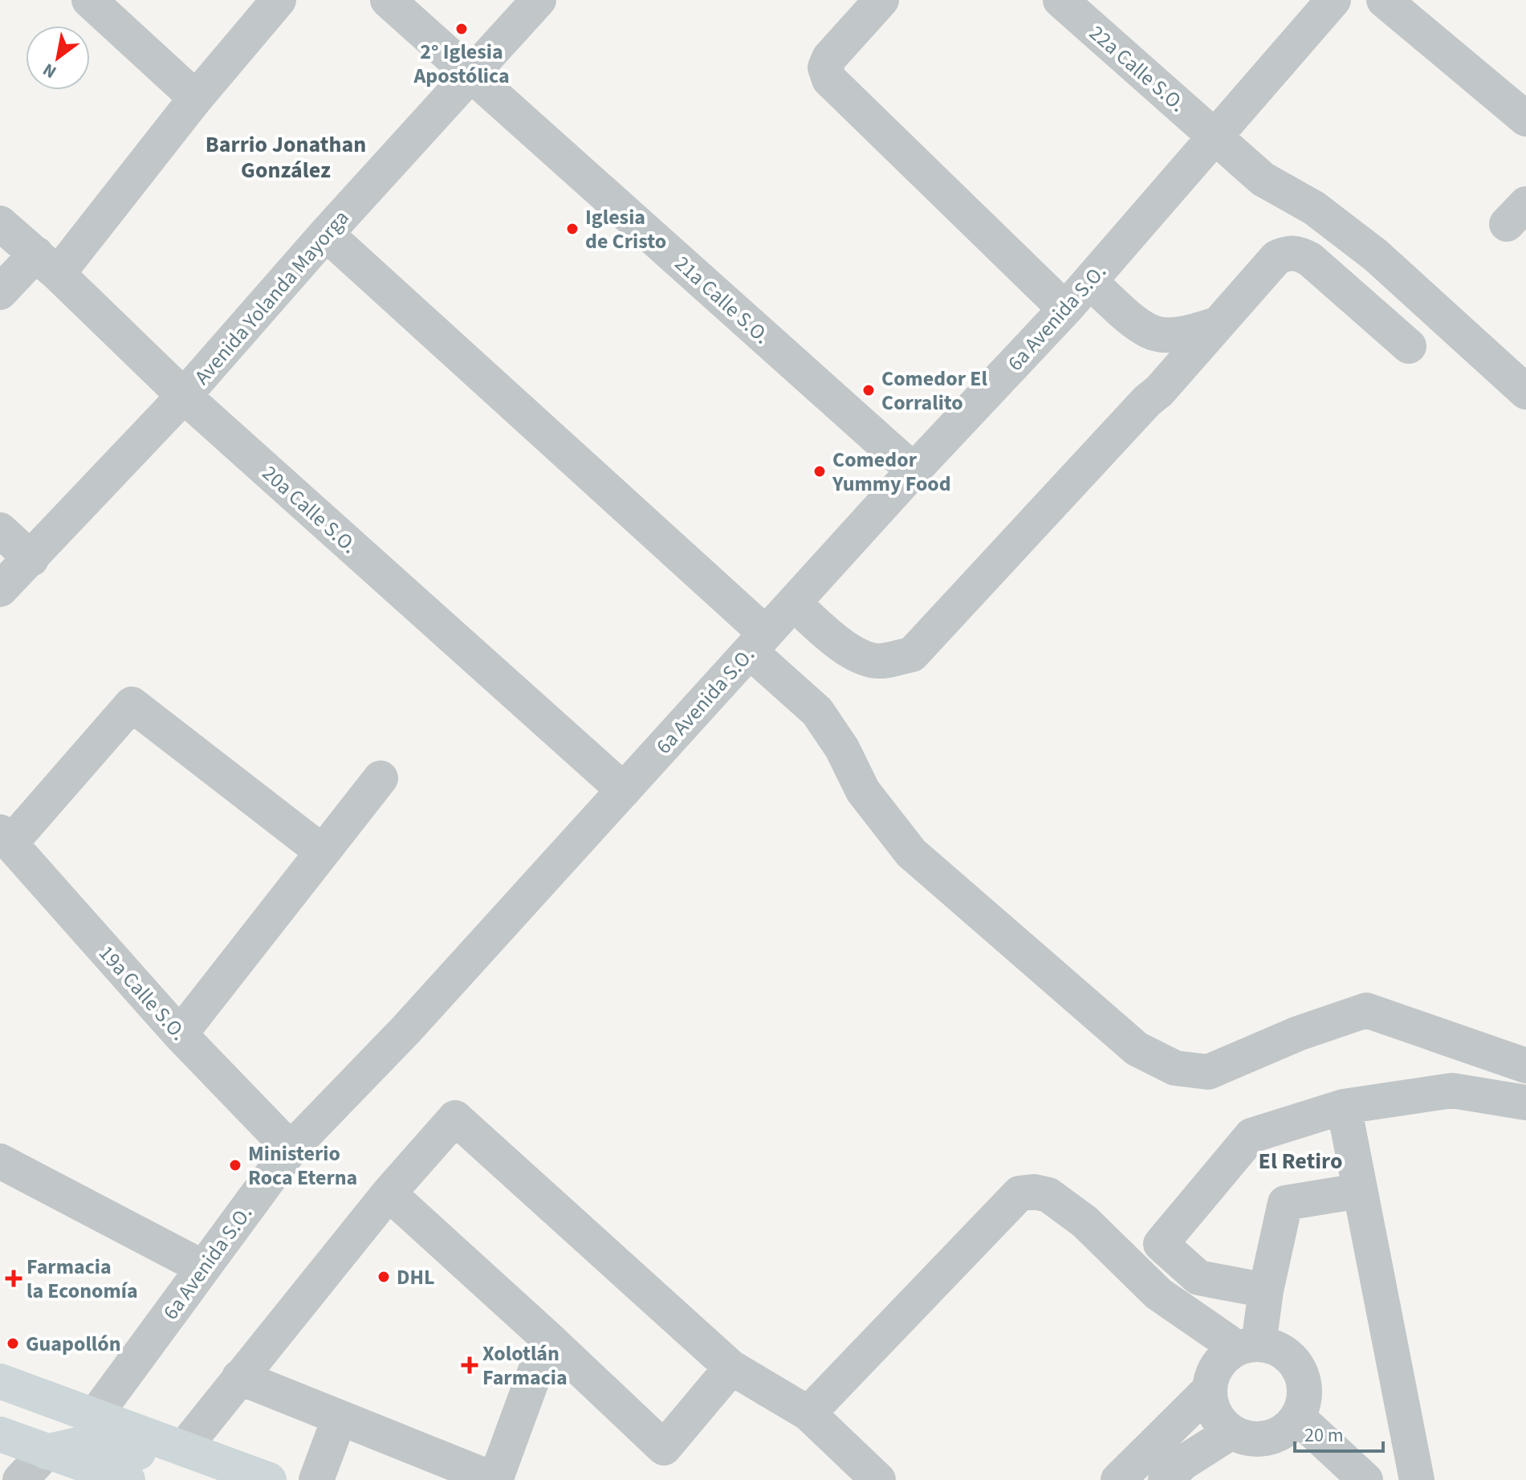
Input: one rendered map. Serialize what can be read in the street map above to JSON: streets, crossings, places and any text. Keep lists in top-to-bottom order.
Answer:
{
  "streets": {
    "street": [
      "22a Calle S.O.",
      "Avenida Yolanda Mayorga",
      "21a Calle S.O.",
      "6a Avenida S.O.",
      "20a Calle S.O.",
      "19a Calle S.O."
    ]
  },
  "crossings": [
    ["22a Calle S.O.", "6a Avenida S.O."],
    ["Avenida Yolanda Mayorga", "21a Calle S.O."],
    ["Avenida Yolanda Mayorga", "20a Calle S.O."],
    ["21a Calle S.O.", "6a Avenida S.O."],
    ["6a Avenida S.O.", "20a Calle S.O."],
    ["6a Avenida S.O.", "19a Calle S.O."]
  ],
  "districts": ["Barrio Jonathan González", "El Retiro"],
  "places": {
    "other": [
      "2° Iglesia Apostólica",
      "Iglesia de Cristo",
      "Comedor El Corralito",
      "Comedor Yummy Food",
      "Ministerio Roca Eterna",
      "DHL",
      "Guapollón"
    ],
    "health": ["Farmacia la Economía", "Xolotlán Farmacia"]
  },
  "scale_bar": "20 m",
  "north": "bottom left"
}
